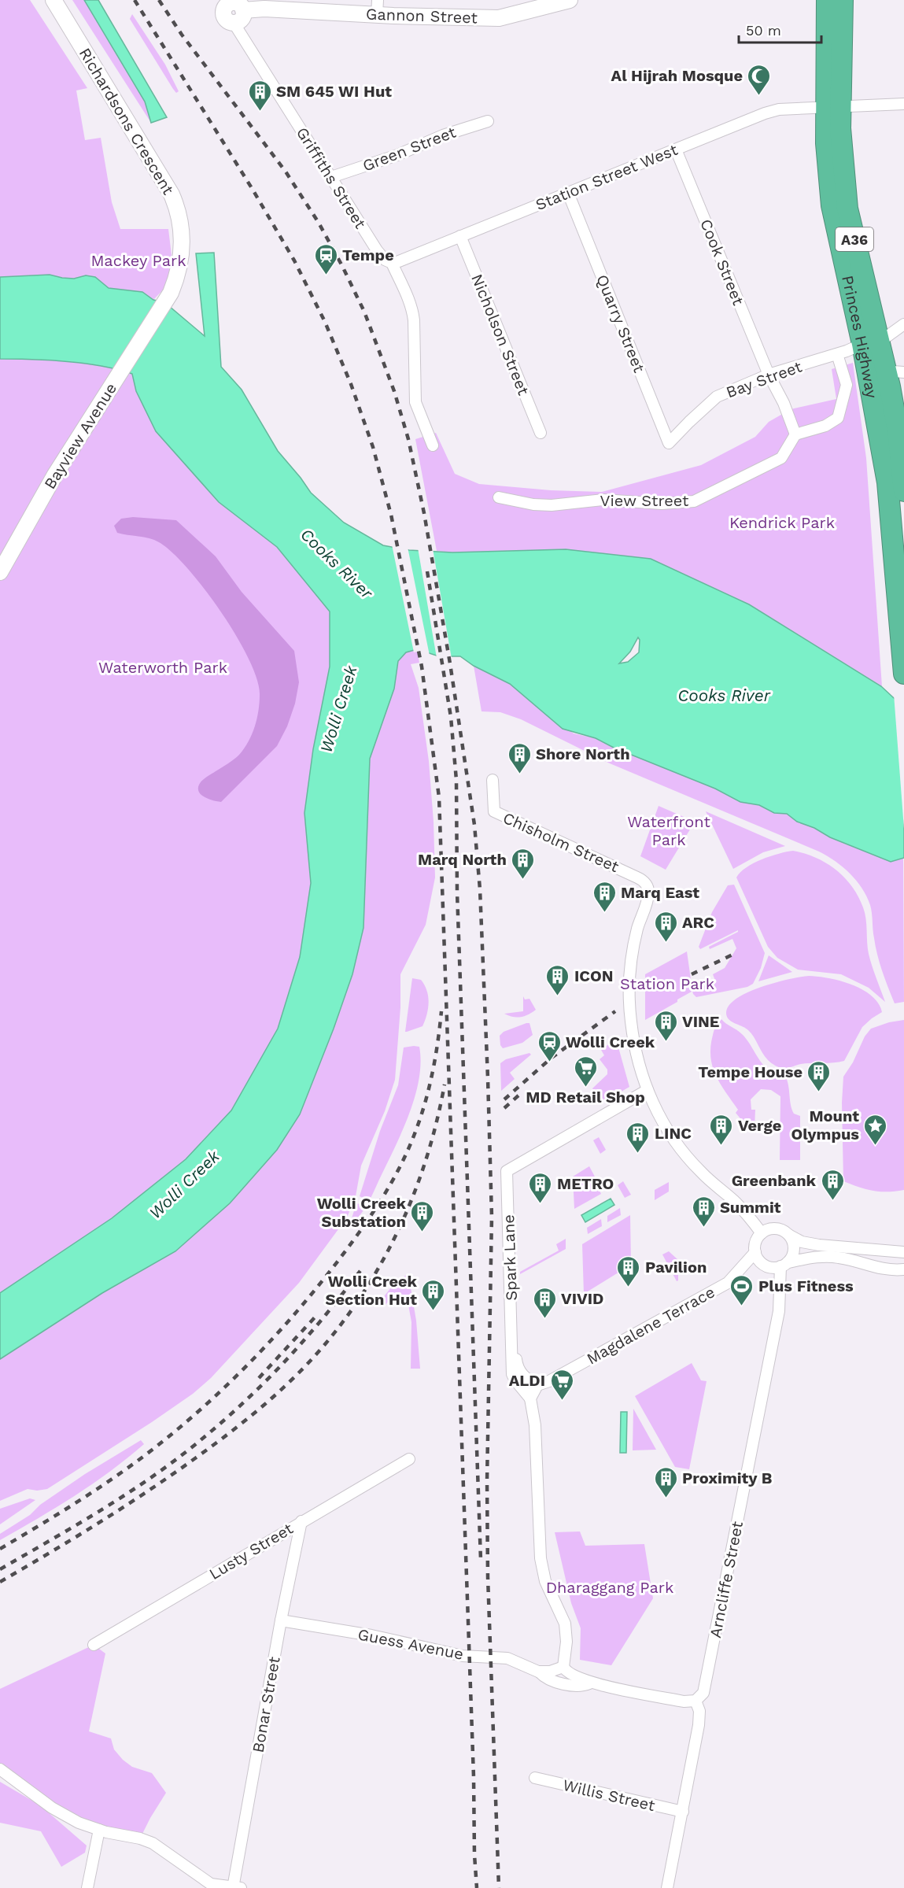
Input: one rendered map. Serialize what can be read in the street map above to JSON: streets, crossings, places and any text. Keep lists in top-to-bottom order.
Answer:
{
  "streets": {
    "highway": ["A36", "Princes Highway"],
    "main road": ["Gannon Street", "Richardsons Crescent", "Bayview Avenue"],
    "street": [
      "Green Street",
      "Station Street West",
      "Griffiths Street",
      "Cook Street",
      "Quarry Street",
      "Nicholson Street",
      "Bay Street",
      "View Street",
      "Chisholm Street",
      "Spark Lane",
      "Magdalene Terrace",
      "Lusty Street",
      "Arncliffe Street",
      "Guess Avenue",
      "Bonar Street",
      "Willis Street"
    ]
  },
  "crossings": [
    ["Gannon Street", "Griffiths Street"],
    ["Richardsons Crescent", "Bayview Avenue"],
    ["Green Street", "Griffiths Street"],
    ["Station Street West", "Griffiths Street"],
    ["Station Street West", "Cook Street"],
    ["Station Street West", "Quarry Street"],
    ["Station Street West", "Nicholson Street"],
    ["Station Street West", "Princes Highway"],
    ["Cook Street", "Bay Street"],
    ["Quarry Street", "Bay Street"],
    ["Princes Highway", "Bay Street"],
    ["Chisholm Street", "Spark Lane"],
    ["Spark Lane", "Magdalene Terrace"],
    ["Magdalene Terrace", "Arncliffe Street"],
    ["Lusty Street", "Bonar Street"],
    ["Arncliffe Street", "Guess Avenue"],
    ["Guess Avenue", "Bonar Street"]
  ],
  "water": ["Cooks River", "Wolli Creek"],
  "parks": [
    "Mackey Park",
    "Kendrick Park",
    "Waterworth Park",
    "Waterfront Park",
    "Station Park",
    "Dharaggang Park"
  ],
  "places": {
    "mosque": ["Al Hijrah Mosque"],
    "building": [
      "SM 645 WI Hut",
      "Shore North",
      "Marq North",
      "Marq East",
      "ARC",
      "ICON",
      "VINE",
      "Tempe House",
      "Verge",
      "LINC",
      "Greenbank",
      "METRO",
      "Summit",
      "Wolli Creek Substation",
      "Pavilion",
      "Wolli Creek Section Hut",
      "VIVID",
      "Proximity B"
    ],
    "station": ["Tempe", "Wolli Creek"],
    "supermarket": ["MD Retail Shop", "ALDI"],
    "place": ["Mount Olympus"],
    "sports": ["Plus Fitness"]
  },
  "scale_bar": "50 m"
}
